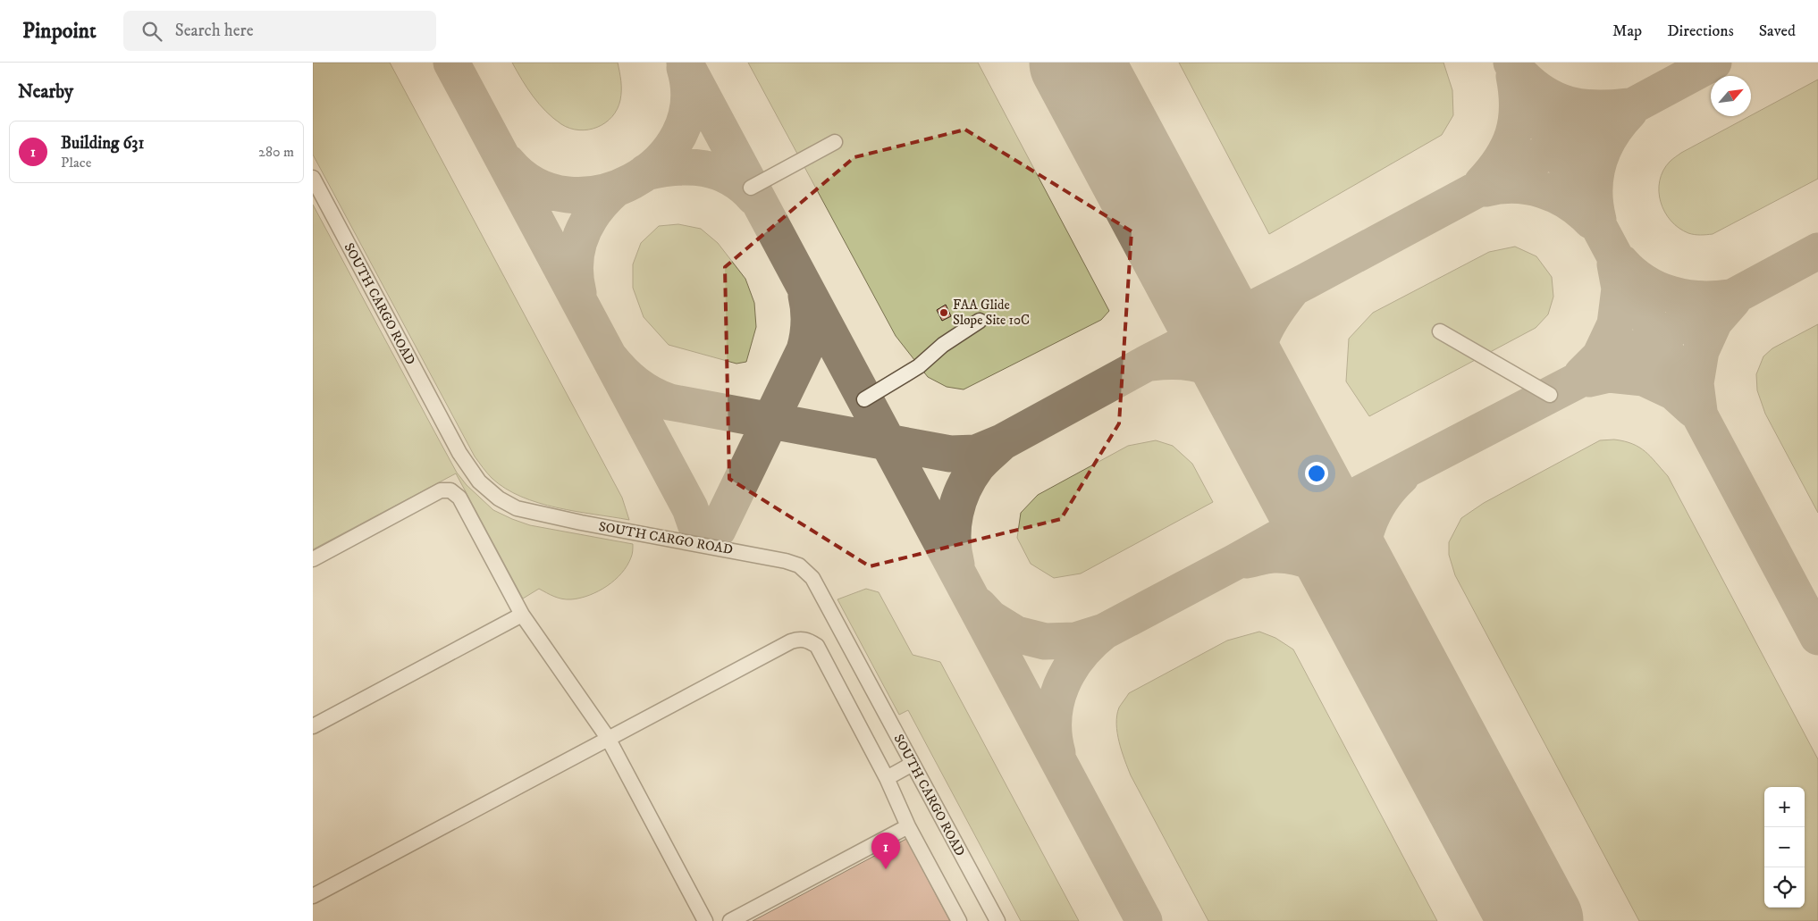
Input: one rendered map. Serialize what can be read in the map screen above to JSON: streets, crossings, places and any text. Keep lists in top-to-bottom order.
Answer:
{
  "streets": {
    "lane": ["SOUTH CARGO ROAD"]
  },
  "places": ["FAA Glide Slope Site 10C"],
  "north": "top right",
  "page": {
    "header": "Pinpoint",
    "search": "Search here",
    "nav": ["Map", "Directions", "Saved"],
    "heading": "Nearby",
    "list": [
      {
        "mark": "1",
        "name": "Building 631",
        "note": "Place",
        "value": "280 m"
      }
    ],
    "map_buttons": ["+", "−"],
    "pins": "1"
  }
}
